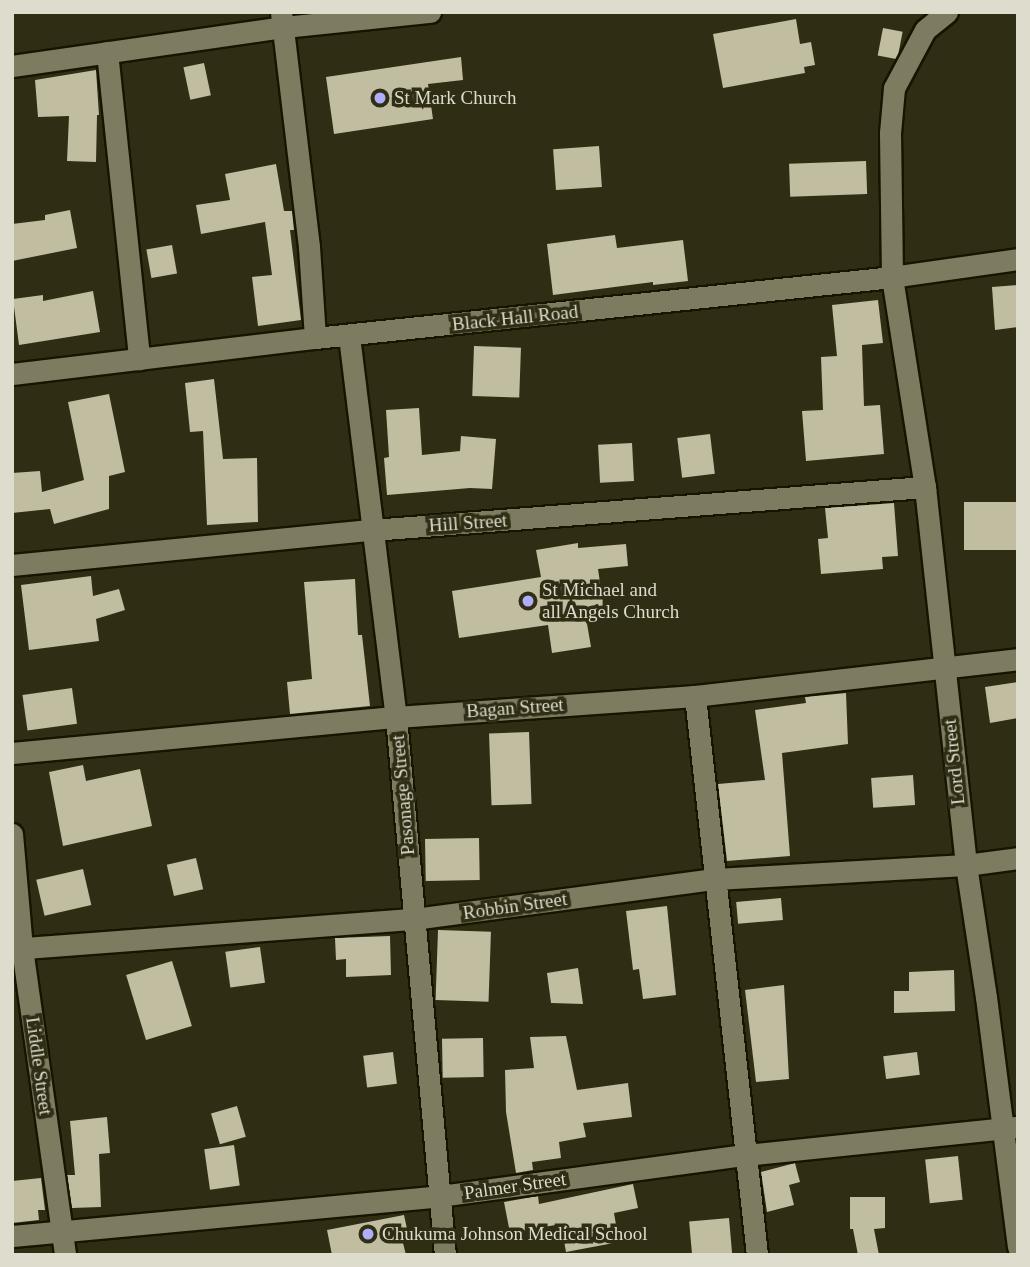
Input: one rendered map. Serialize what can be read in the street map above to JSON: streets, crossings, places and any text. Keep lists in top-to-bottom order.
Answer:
{
  "streets": {
    "street": [
      "Black Hall Road",
      "Hill Street",
      "Bagan Street",
      "Lord Street",
      "Pasonage Street",
      "Robbin Street",
      "Liddle Street",
      "Palmer Street"
    ]
  },
  "crossings": [
    ["Black Hall Road", "Lord Street"],
    ["Black Hall Road", "Pasonage Street"],
    ["Hill Street", "Lord Street"],
    ["Hill Street", "Pasonage Street"],
    ["Bagan Street", "Lord Street"],
    ["Bagan Street", "Pasonage Street"],
    ["Lord Street", "Robbin Street"],
    ["Lord Street", "Palmer Street"],
    ["Pasonage Street", "Robbin Street"],
    ["Pasonage Street", "Palmer Street"],
    ["Robbin Street", "Liddle Street"],
    ["Liddle Street", "Palmer Street"]
  ],
  "places": ["St Mark Church", "St Michael and all Angels Church", "Chukuma Johnson Medical School"]
}
